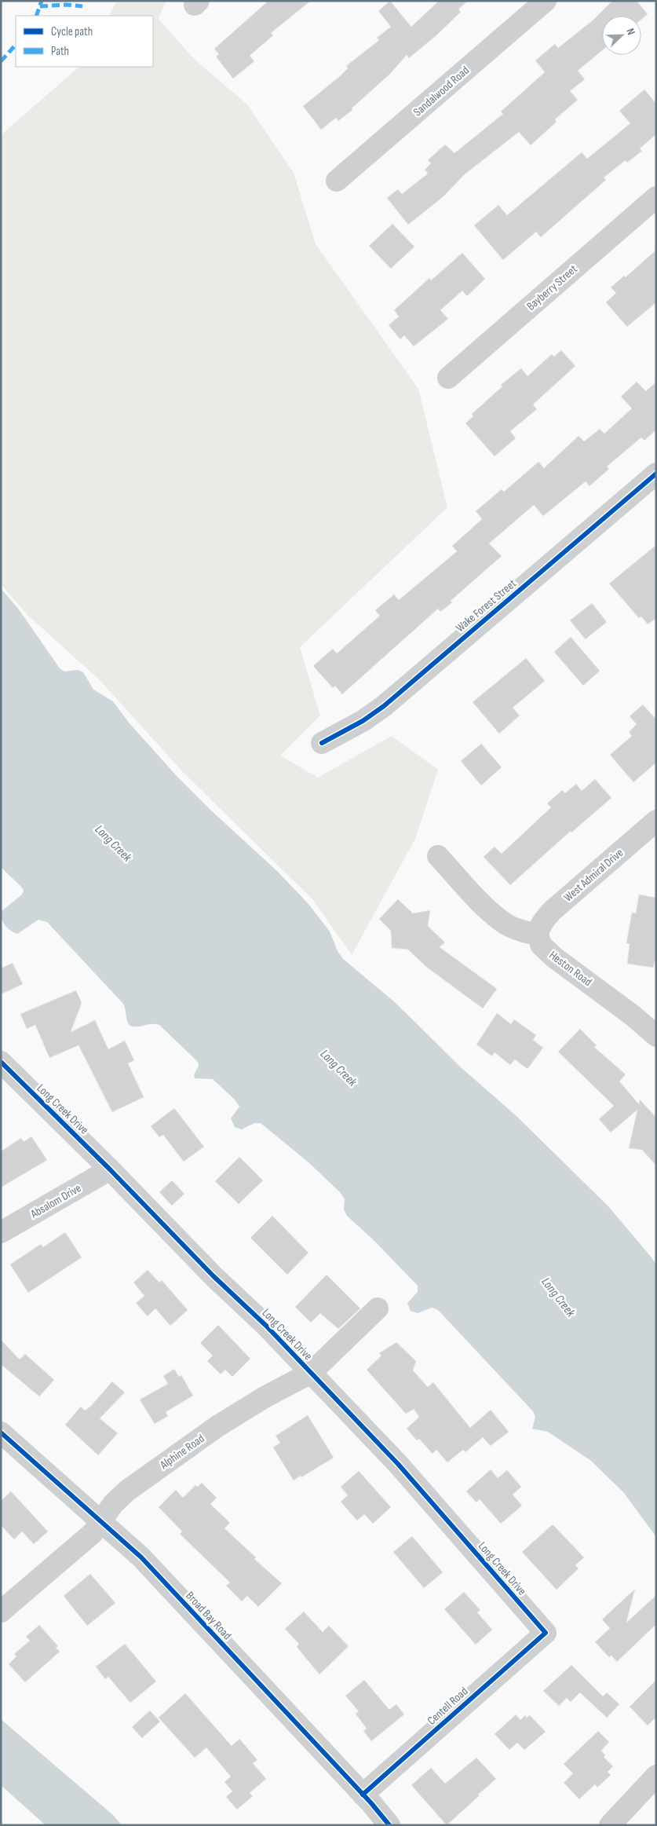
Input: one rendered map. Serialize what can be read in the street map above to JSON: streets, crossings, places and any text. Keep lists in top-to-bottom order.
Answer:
{
  "streets": {
    "street": [
      "Sandalwood Road",
      "Bayberry Street",
      "Wake Forest Street",
      "West Admiral Drive",
      "Heston Road",
      "Long Creek Drive",
      "Absalom Drive",
      "Alphine Road",
      "Broad Bay Road",
      "Centell Road"
    ]
  },
  "crossings": [
    ["West Admiral Drive", "Heston Road"],
    ["Long Creek Drive", "Absalom Drive"],
    ["Long Creek Drive", "Alphine Road"],
    ["Long Creek Drive", "Centell Road"],
    ["Alphine Road", "Broad Bay Road"],
    ["Broad Bay Road", "Centell Road"]
  ],
  "water": ["Long Creek"],
  "legend": ["Cycle path", "Path"],
  "north": "top right"
}
